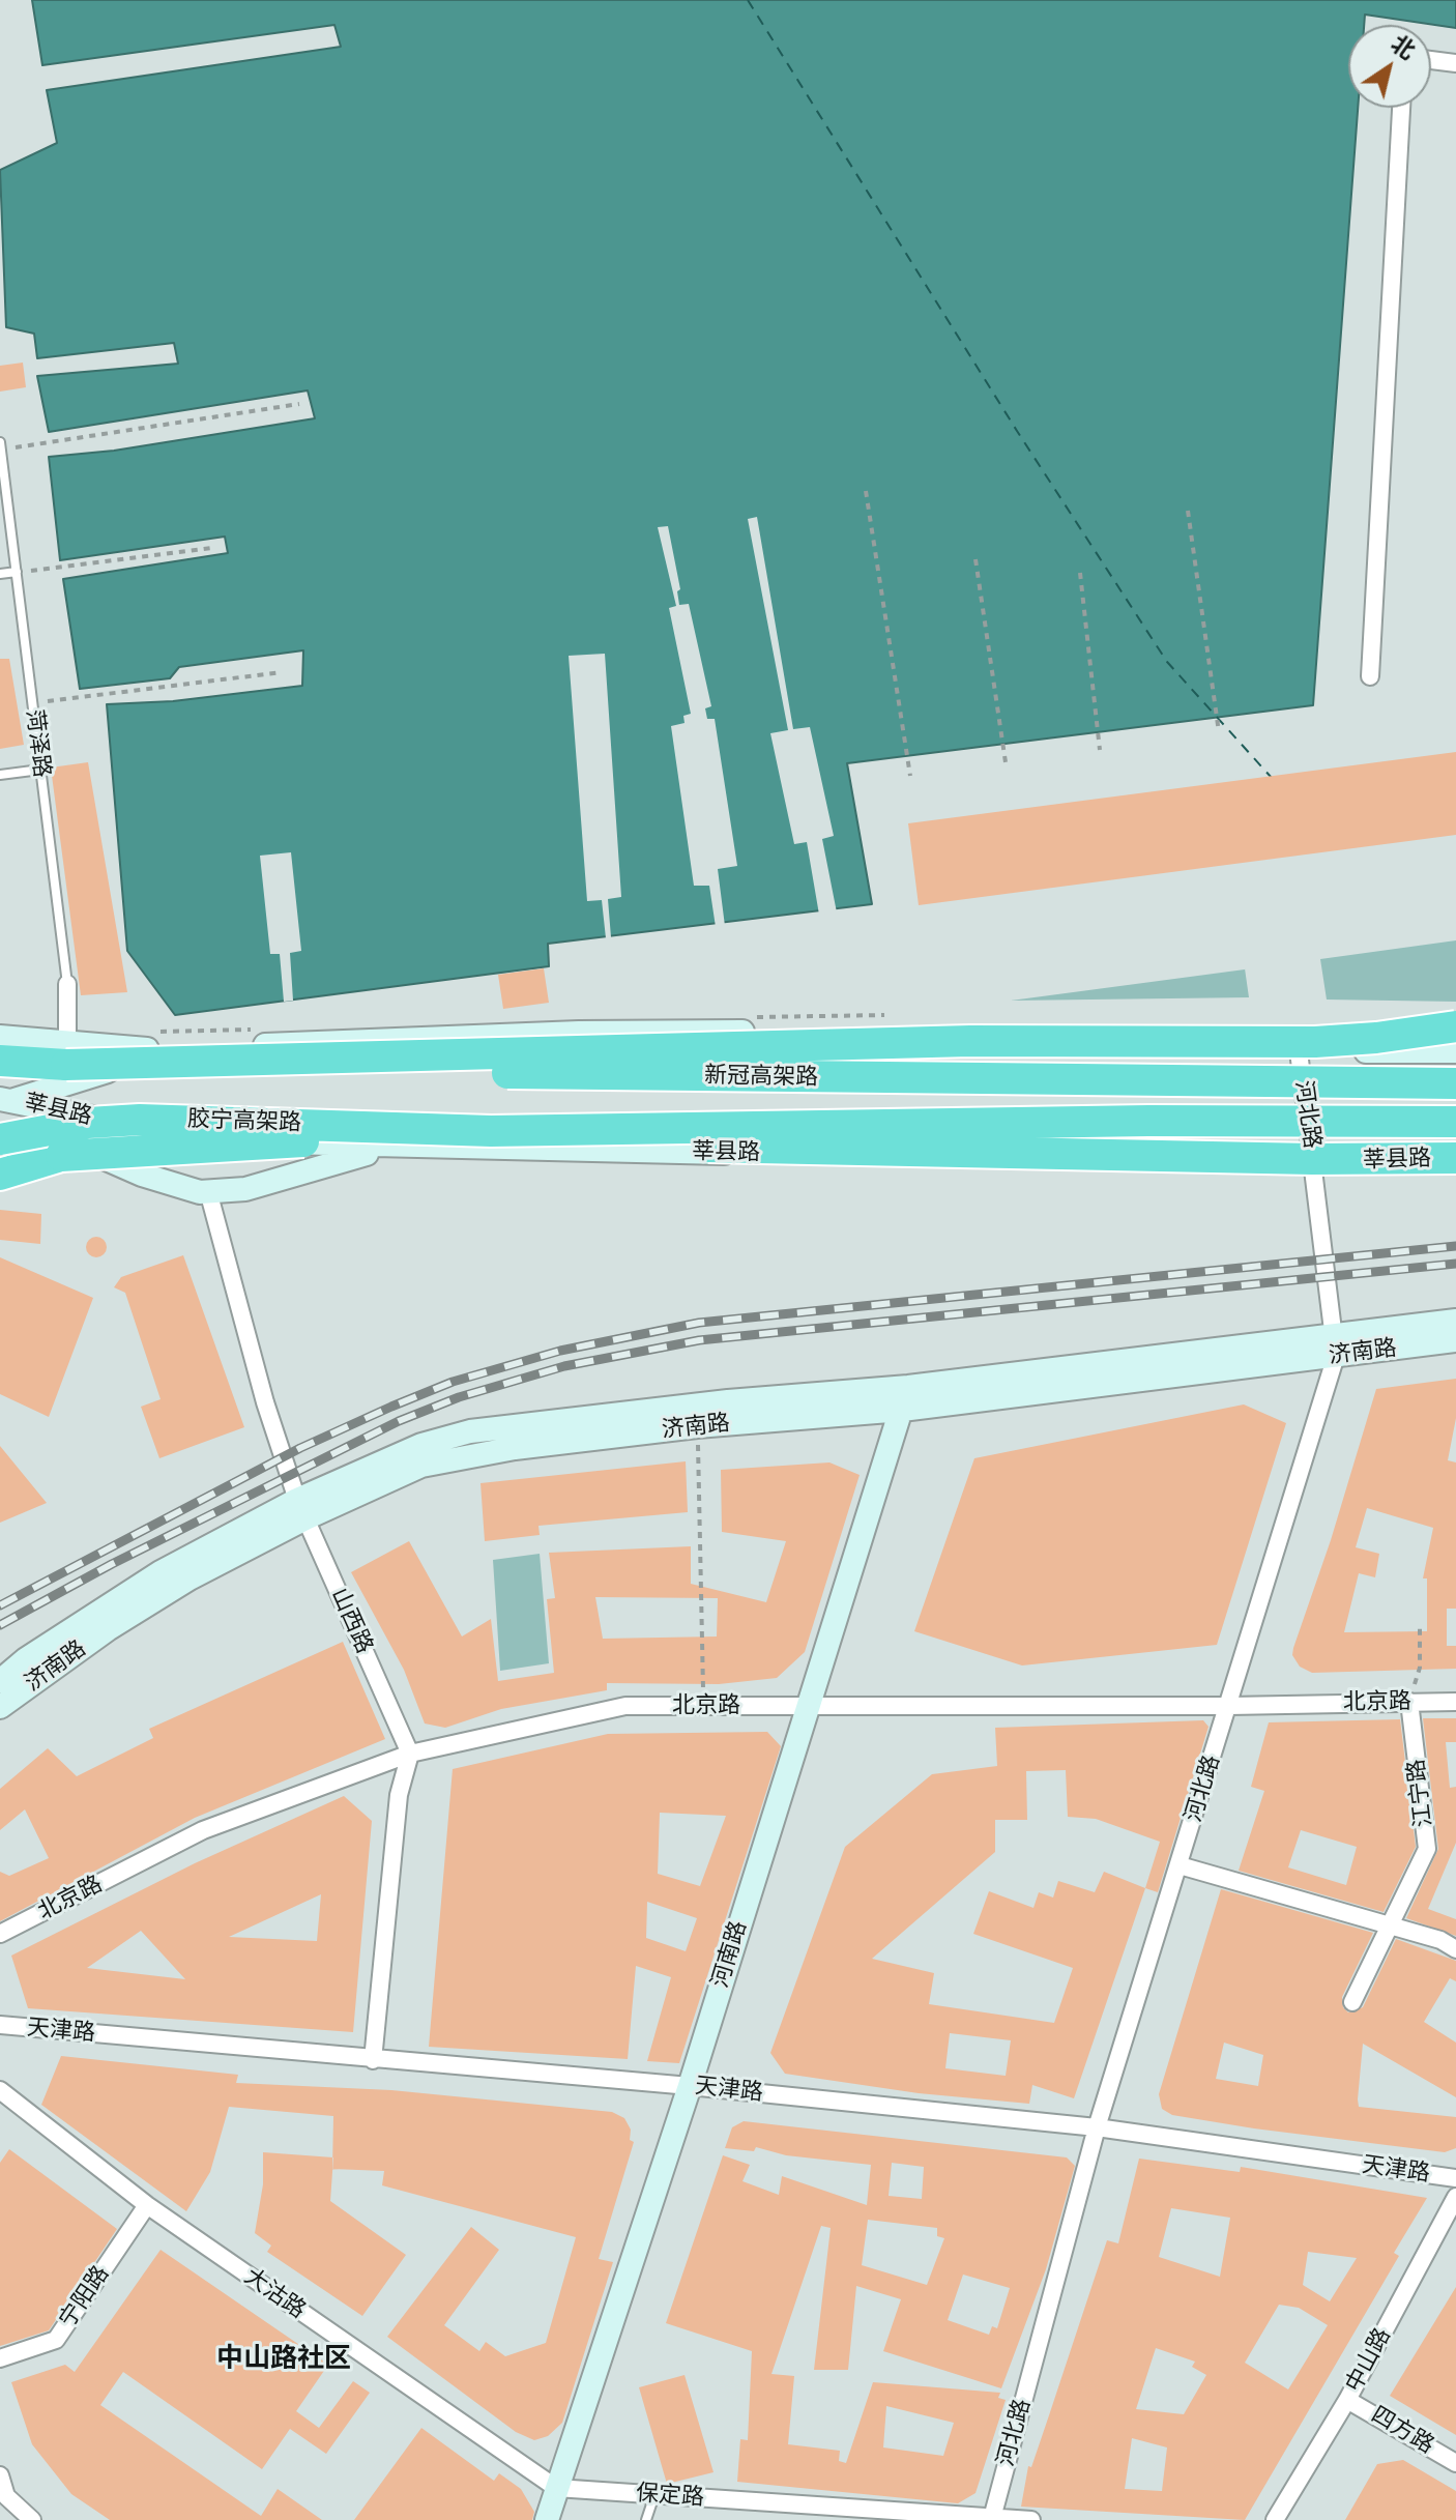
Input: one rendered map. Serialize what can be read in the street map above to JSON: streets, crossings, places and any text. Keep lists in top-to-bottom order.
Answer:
{
  "streets": {
    "highway": ["新冠高架路", "胶宁高架路"],
    "street": [
      "菏泽路",
      "莘县路",
      "河北路",
      "济南路",
      "山西路",
      "北京路",
      "江宁路",
      "河南路",
      "天津路",
      "大沽路",
      "宁阳路",
      "中山路",
      "四方路",
      "保定路"
    ]
  },
  "crossings": [
    ["菏泽路", "新冠高架路"],
    ["莘县路", "河北路"],
    ["河北路", "济南路"],
    ["河北路", "北京路"],
    ["河北路", "天津路"],
    ["河北路", "保定路"],
    ["济南路", "山西路"],
    ["济南路", "河南路"],
    ["山西路", "北京路"],
    ["北京路", "江宁路"],
    ["北京路", "河南路"],
    ["河南路", "天津路"],
    ["河南路", "大沽路"],
    ["河南路", "保定路"],
    ["大沽路", "宁阳路"],
    ["大沽路", "保定路"],
    ["中山路", "四方路"]
  ],
  "districts": ["中山路社区"],
  "north": "top right"
}
